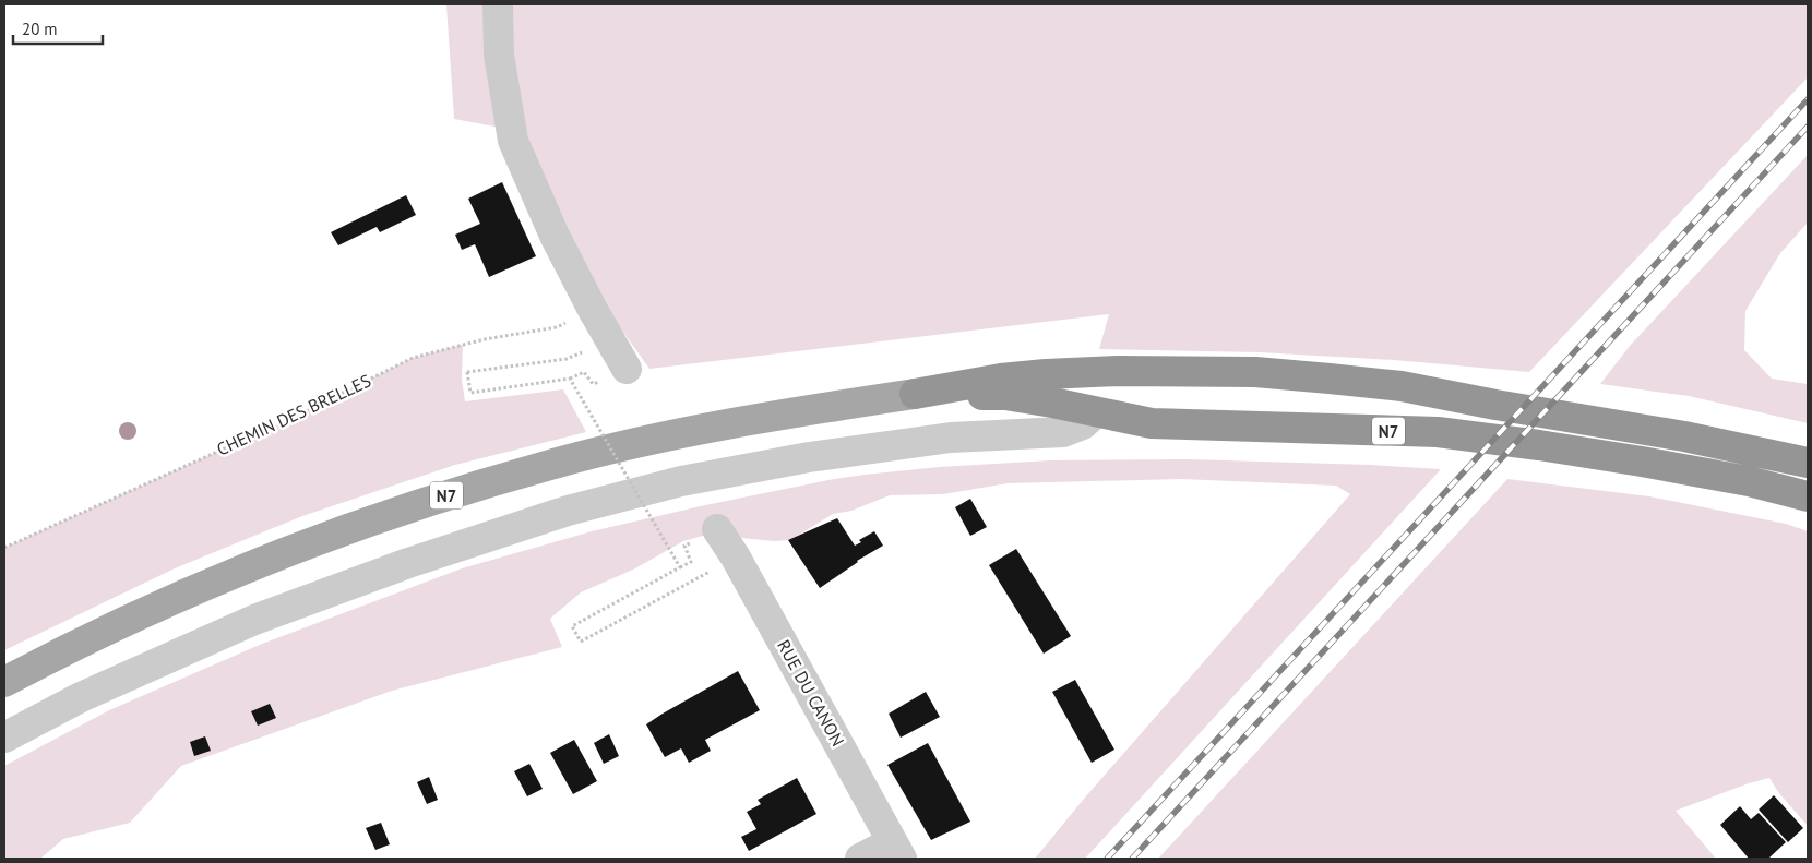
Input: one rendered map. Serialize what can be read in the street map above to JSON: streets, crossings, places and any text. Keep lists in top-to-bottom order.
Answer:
{
  "streets": {
    "highway": ["N7"],
    "street": ["RUE DU CANON"],
    "path": ["CHEMIN DES BRELLES"]
  },
  "scale_bar": "20 m"
}
